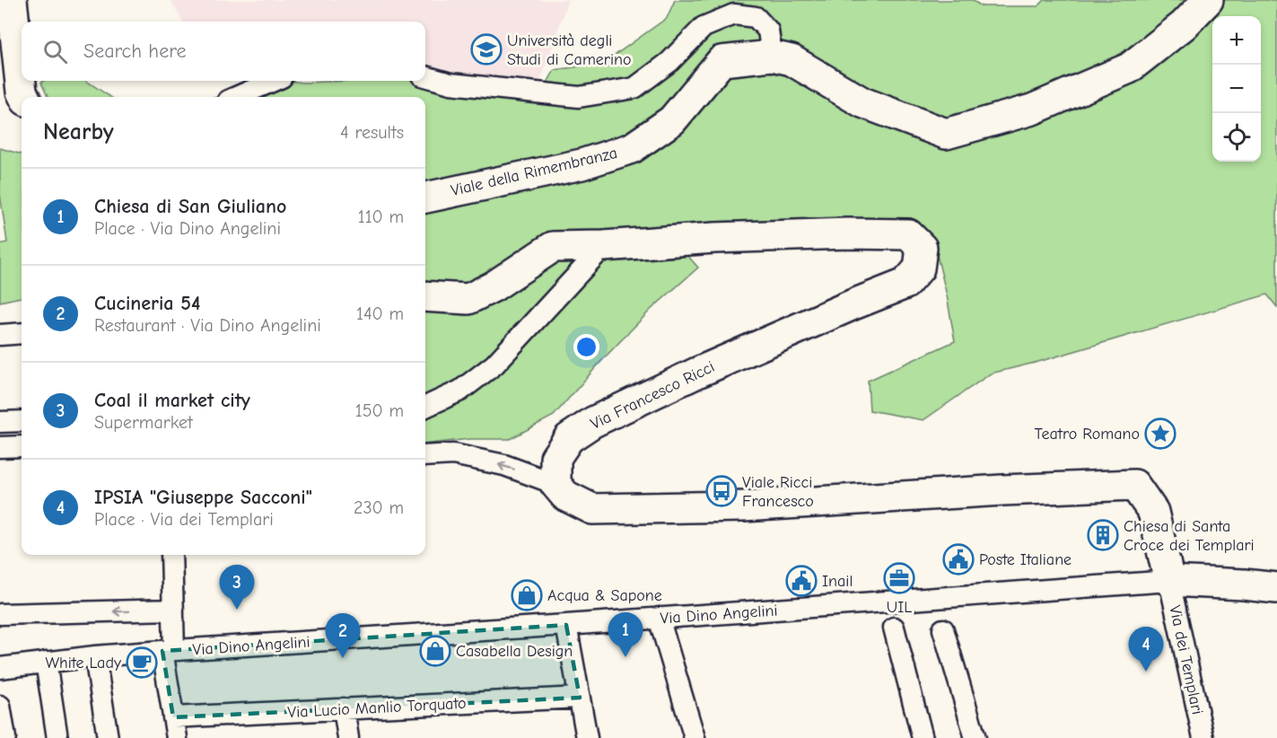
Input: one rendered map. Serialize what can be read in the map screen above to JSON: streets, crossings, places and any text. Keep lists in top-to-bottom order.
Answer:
{
  "streets": {
    "street": [
      "Viale della Rimembranza",
      "Via Francesco Ricci",
      "Via Dino Angelini",
      "Via dei Templari",
      "Via Lucio Manlio Torquato"
    ]
  },
  "crossings": [
    ["Via Dino Angelini", "Via dei Templari"]
  ],
  "places": {
    "school or university": ["Università degli Studi di Camerino"],
    "place": ["Teatro Romano"],
    "bus stop": ["Viale Ricci Francesco"],
    "building": ["Chiesa di Santa Croce dei Templari"],
    "public building": ["Poste Italiane", "Inail"],
    "office": ["UIL"],
    "shop": ["Acqua & Sapone", "Casabella Design"],
    "cafe": ["White Lady"]
  },
  "page": {
    "map_buttons": ["+", "−"],
    "search": "Search here",
    "heading": ["Nearby", "4 results"],
    "list": [
      {
        "mark": "1",
        "name": "Chiesa di San Giuliano",
        "note": "Place · Via Dino Angelini",
        "value": "110 m"
      },
      {
        "mark": "2",
        "name": "Cucineria 54",
        "note": "Restaurant · Via Dino Angelini",
        "value": "140 m"
      },
      {
        "mark": "3",
        "name": "Coal il market city",
        "note": "Supermarket",
        "value": "150 m"
      },
      {
        "mark": "4",
        "name": "IPSIA \"Giuseppe Sacconi\"",
        "note": "Place · Via dei Templari",
        "value": "230 m"
      }
    ],
    "pins": [
      "3",
      "1",
      "2",
      "4"
    ]
  }
}
